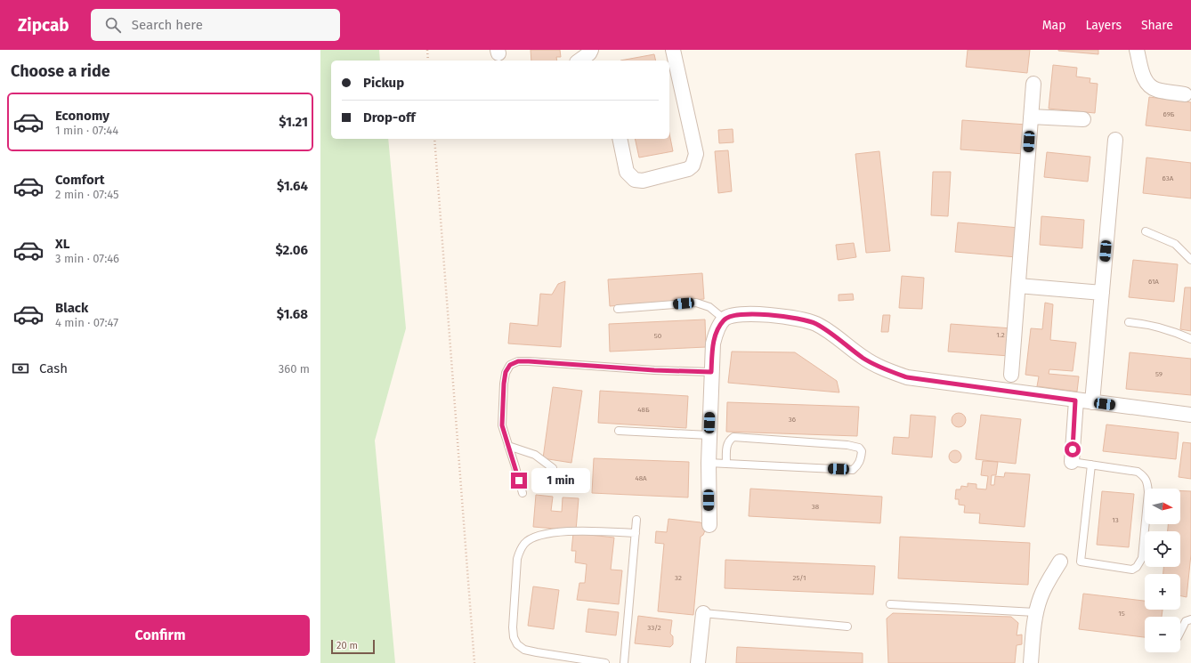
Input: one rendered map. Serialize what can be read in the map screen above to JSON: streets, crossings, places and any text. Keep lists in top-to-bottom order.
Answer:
{
  "house_numbers": [
    "69Б",
    "63А",
    "61A",
    "1.2",
    "50",
    "59",
    "48Б",
    "36",
    "48А",
    "38",
    "13",
    "32",
    "25/1",
    "15",
    "33/2"
  ],
  "scale_bar": "20 m",
  "north": "right",
  "page": {
    "header": "Zipcab",
    "search": "Search here",
    "nav": ["Map", "Layers", "Share"],
    "heading": "Choose a ride",
    "banner": ["Pickup", "Drop-off"],
    "list": [
      {
        "name": "Economy",
        "note": "1 min · 07:44",
        "value": "$1.21"
      },
      {
        "name": "Comfort",
        "note": "2 min · 07:45",
        "value": "$1.64"
      },
      {
        "name": "XL",
        "note": "3 min · 07:46",
        "value": "$2.06"
      },
      {
        "name": "Black",
        "note": "4 min · 07:47",
        "value": "$1.68"
      }
    ],
    "pay": ["Cash", "360 m"],
    "bubble": "1 min",
    "map_buttons": ["+", "−"],
    "buttons": "Confirm",
    "scale": "20 m"
  }
}
